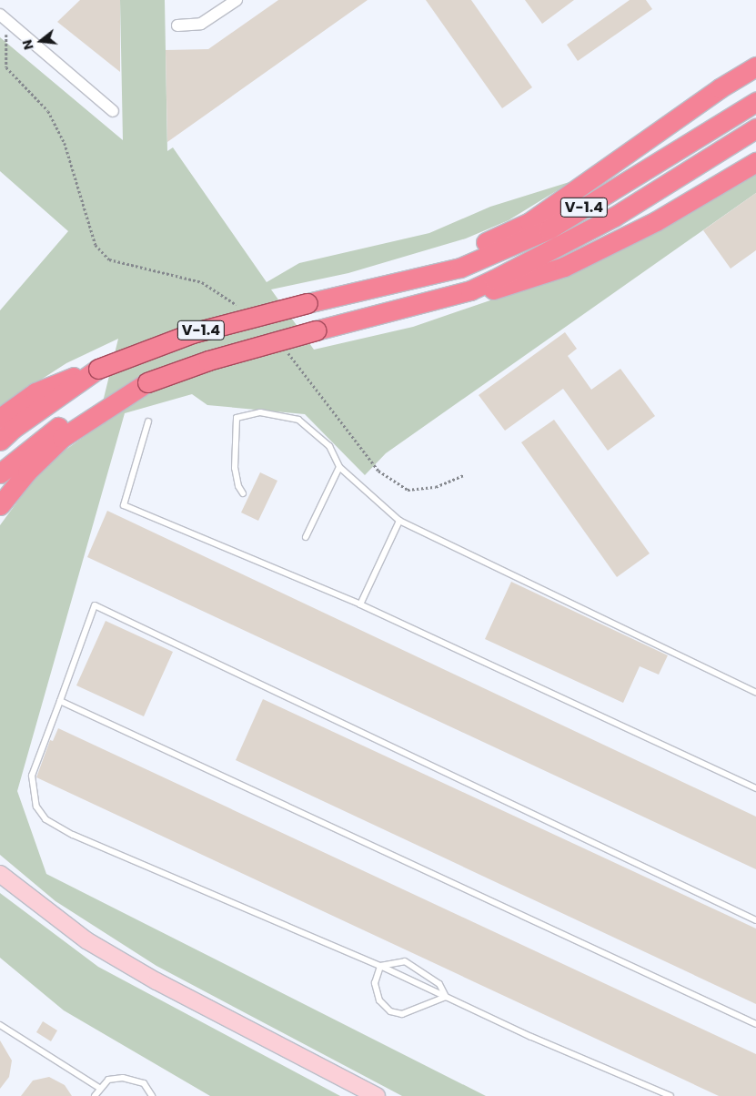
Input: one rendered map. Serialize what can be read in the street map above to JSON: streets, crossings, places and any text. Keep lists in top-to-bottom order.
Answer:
{
  "streets": {
    "highway": ["V-1.4"]
  },
  "north": "left"
}
